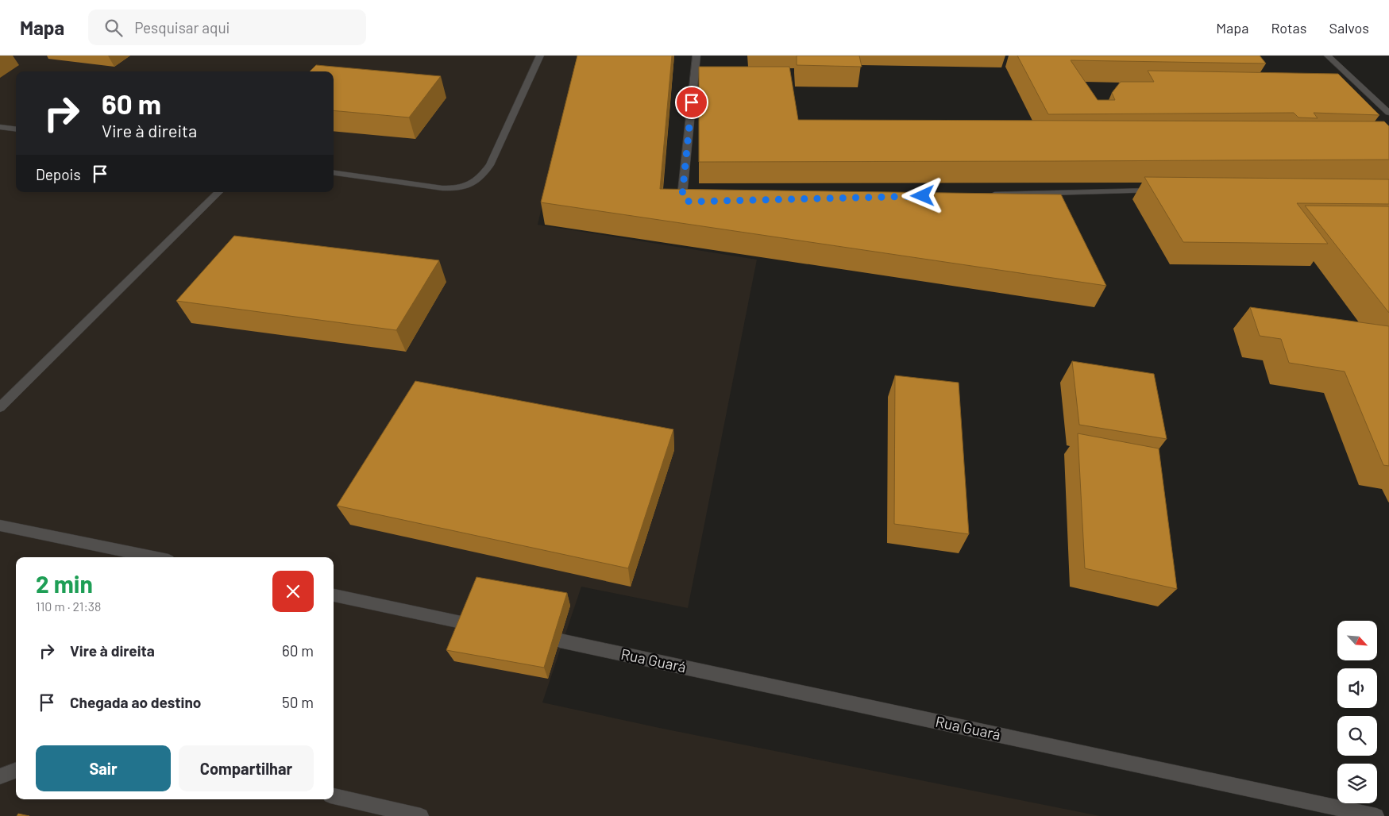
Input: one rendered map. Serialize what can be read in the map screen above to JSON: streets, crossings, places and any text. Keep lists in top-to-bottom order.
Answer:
{
  "streets": {
    "street": ["Rua Guará"]
  },
  "north": "bottom right",
  "page": {
    "header": "Mapa",
    "search": "Pesquisar aqui",
    "nav": ["Mapa", "Rotas", "Salvos"],
    "turn": ["60 m", "Vire à direita"],
    "then": "Depois",
    "heading": ["2 min", "110 m · 21:38"],
    "list": [
      {
        "name": "Vire à direita",
        "value": "60 m"
      },
      {
        "name": "Chegada ao destino",
        "value": "50 m"
      }
    ],
    "buttons": ["Sair", "Compartilhar"]
  }
}
